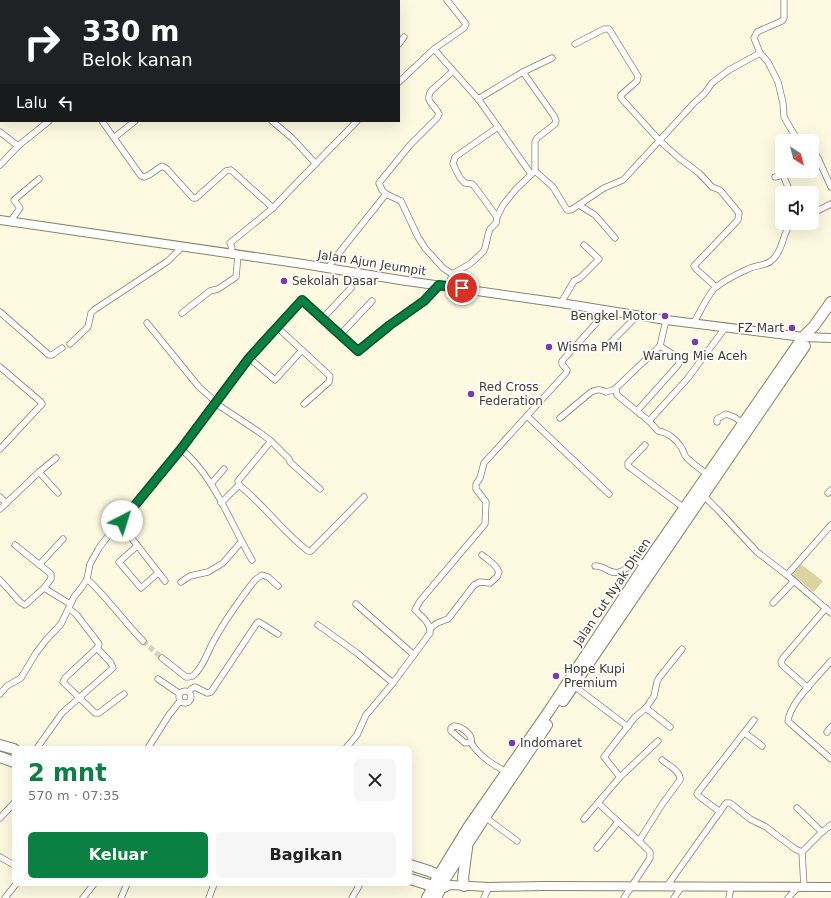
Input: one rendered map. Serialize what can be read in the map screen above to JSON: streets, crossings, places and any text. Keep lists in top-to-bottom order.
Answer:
{
  "streets": {
    "highway": ["Jalan Cut Nyak Dhien"],
    "street": ["Jalan Ajun Jeumpit"]
  },
  "crossings": [
    ["Jalan Ajun Jeumpit", "Jalan Cut Nyak Dhien"]
  ],
  "places": [
    "Sekolah Dasar",
    "Bengkel Motor",
    "FZ Mart",
    "Warung Mie Aceh",
    "Wisma PMI",
    "Red Cross Federation",
    "Hope Kupi Premium",
    "Indomaret"
  ],
  "north": "bottom right",
  "page": {
    "turn": ["330 m", "Belok kanan"],
    "then": "Lalu",
    "heading": ["2 mnt", "570 m · 07:35"],
    "buttons": ["Keluar", "Bagikan"]
  }
}
